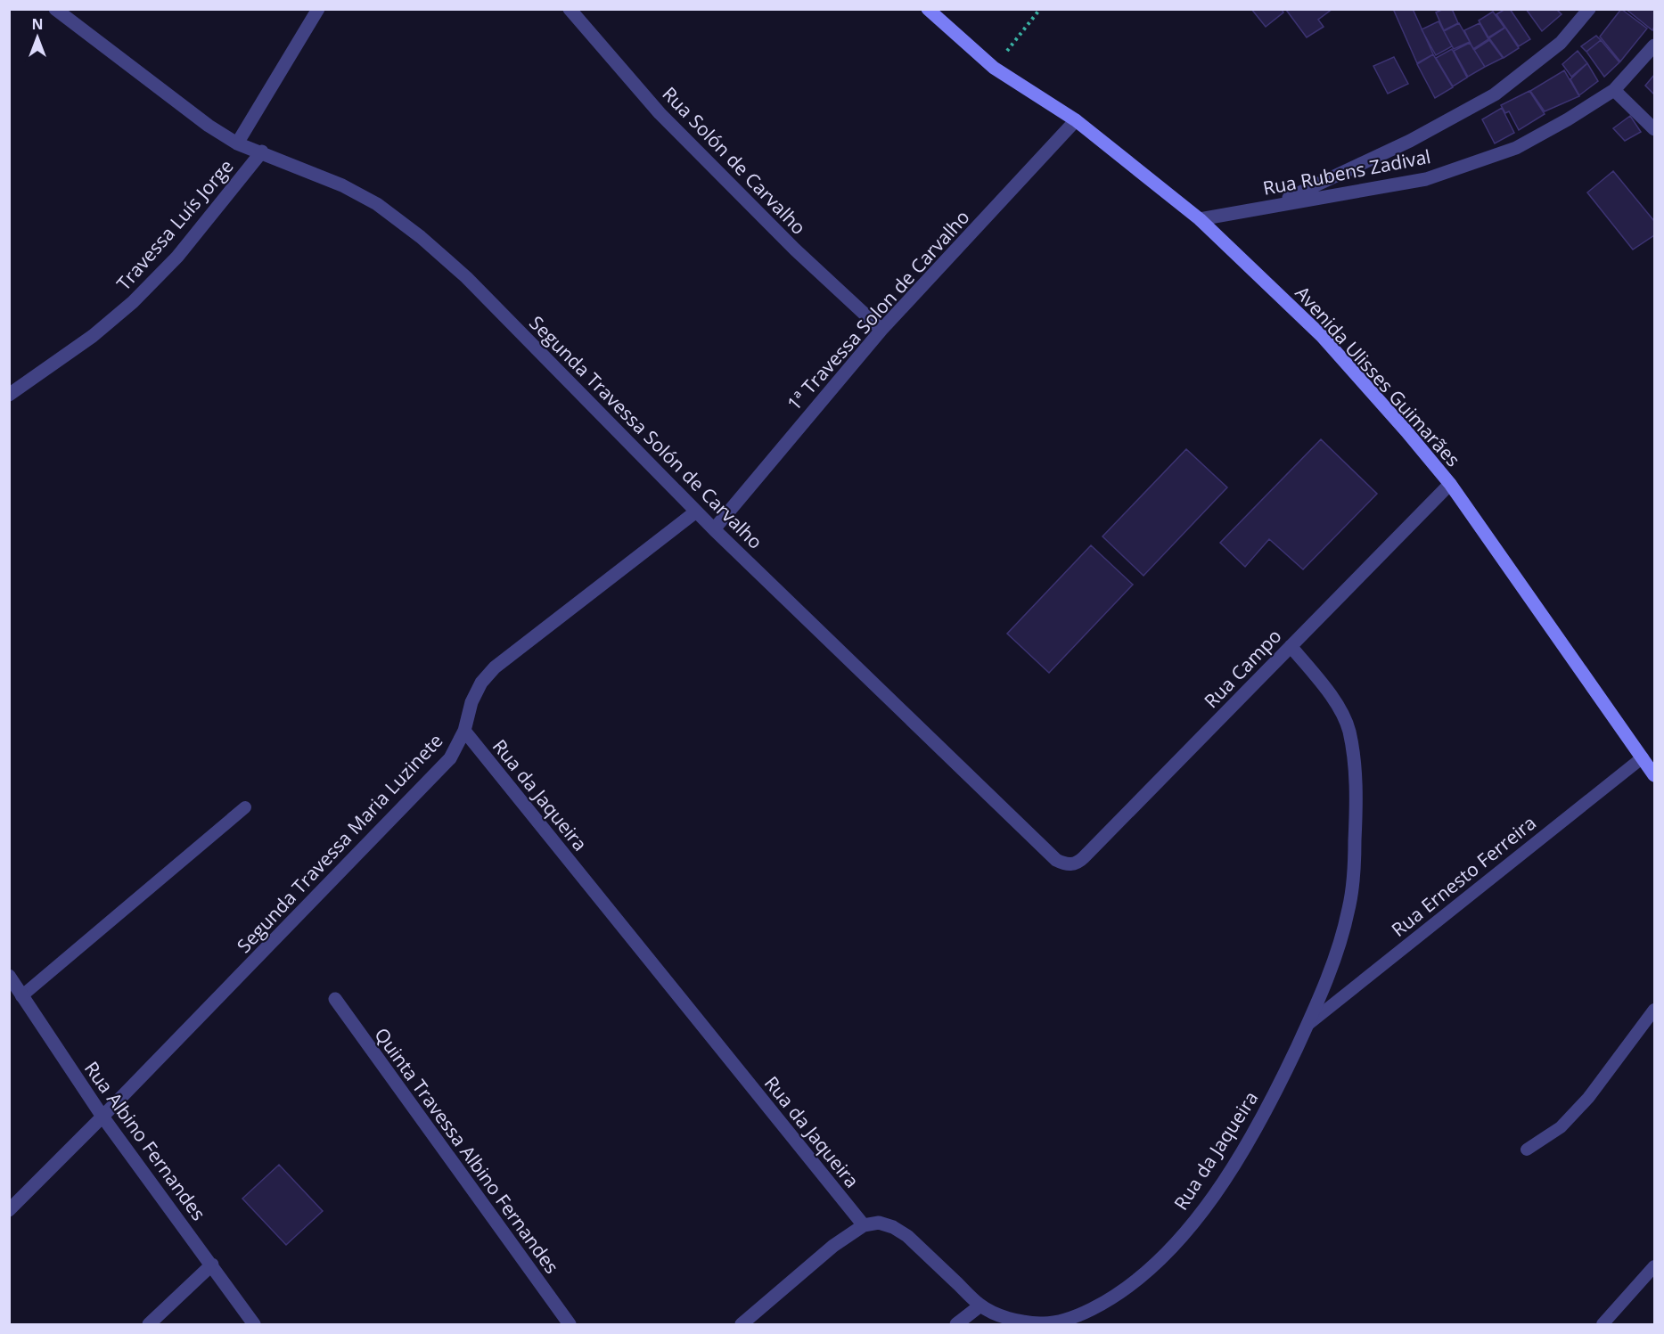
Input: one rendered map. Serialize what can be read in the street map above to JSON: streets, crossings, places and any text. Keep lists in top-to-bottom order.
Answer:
{
  "streets": {
    "main road": ["Avenida Ulisses Guimarães"],
    "street": [
      "Rua Solón de Carvalho",
      "Rua Rubens Zadival",
      "Travessa Luís Jorge",
      "1ª Travessa Solon de Carvalho",
      "Segunda Travessa Solón de Carvalho",
      "Rua Campo",
      "Rua da Jaqueira",
      "Segunda Travessa Maria Luzinete",
      "Rua Albino Fernandes",
      "Quinta Travessa Albino Fernandes"
    ],
    "lane": ["Rua Ernesto Ferreira"]
  },
  "crossings": [
    ["Rua Solón de Carvalho", "1ª Travessa Solon de Carvalho"],
    ["Rua Rubens Zadival", "Avenida Ulisses Guimarães"],
    ["Travessa Luís Jorge", "Segunda Travessa Solón de Carvalho"],
    ["1ª Travessa Solon de Carvalho", "Avenida Ulisses Guimarães"],
    ["1ª Travessa Solon de Carvalho", "Segunda Travessa Solón de Carvalho"],
    ["Avenida Ulisses Guimarães", "Rua Campo"],
    ["Avenida Ulisses Guimarães", "Rua Ernesto Ferreira"],
    ["Segunda Travessa Solón de Carvalho", "Rua Campo"],
    ["Segunda Travessa Solón de Carvalho", "Segunda Travessa Maria Luzinete"],
    ["Rua Campo", "Rua da Jaqueira"],
    ["Rua da Jaqueira", "Segunda Travessa Maria Luzinete"],
    ["Rua da Jaqueira", "Rua Ernesto Ferreira"],
    ["Segunda Travessa Maria Luzinete", "Rua Albino Fernandes"]
  ],
  "north": "top"
}
